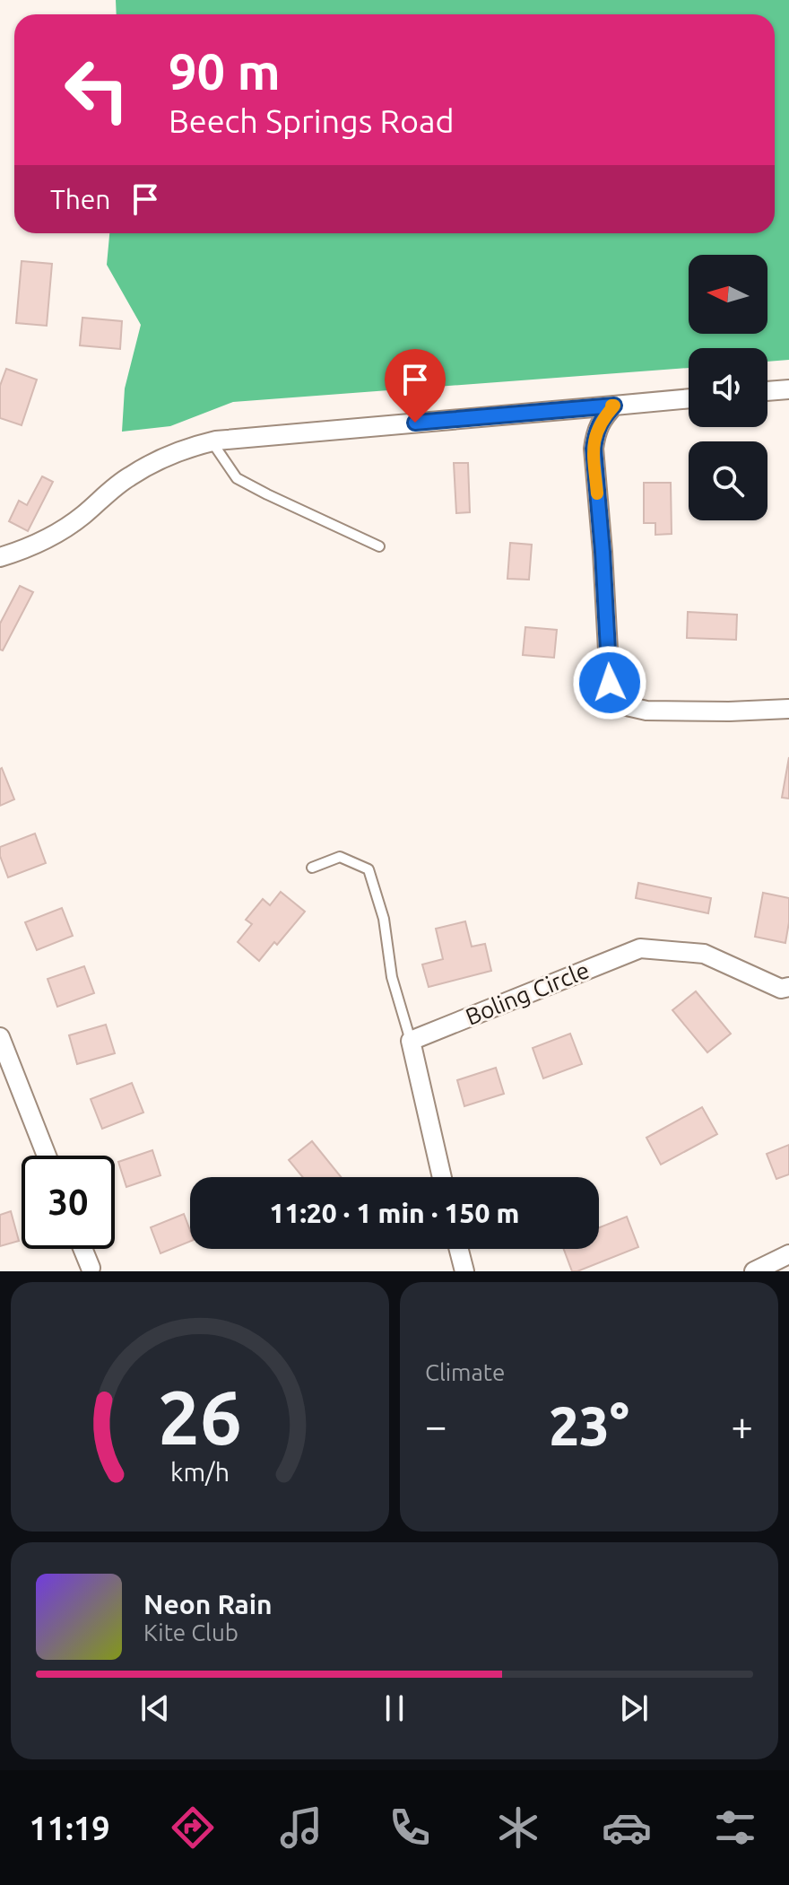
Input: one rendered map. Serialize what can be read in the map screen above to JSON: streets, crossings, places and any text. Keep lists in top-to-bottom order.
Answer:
{
  "streets": {
    "street": ["Boling Circle"]
  },
  "north": "left",
  "page": {
    "turn": ["90 m", "Beech Springs Road"],
    "then": "Then",
    "limit": "30",
    "trip": "11:20 · 1 min · 150 m",
    "tile": "Climate",
    "heat": ["−", "23°", "+"],
    "song": ["Neon Rain", "Kite Club"],
    "tabs": "11:19",
    "gauge": ["26", "km/h"]
  }
}
